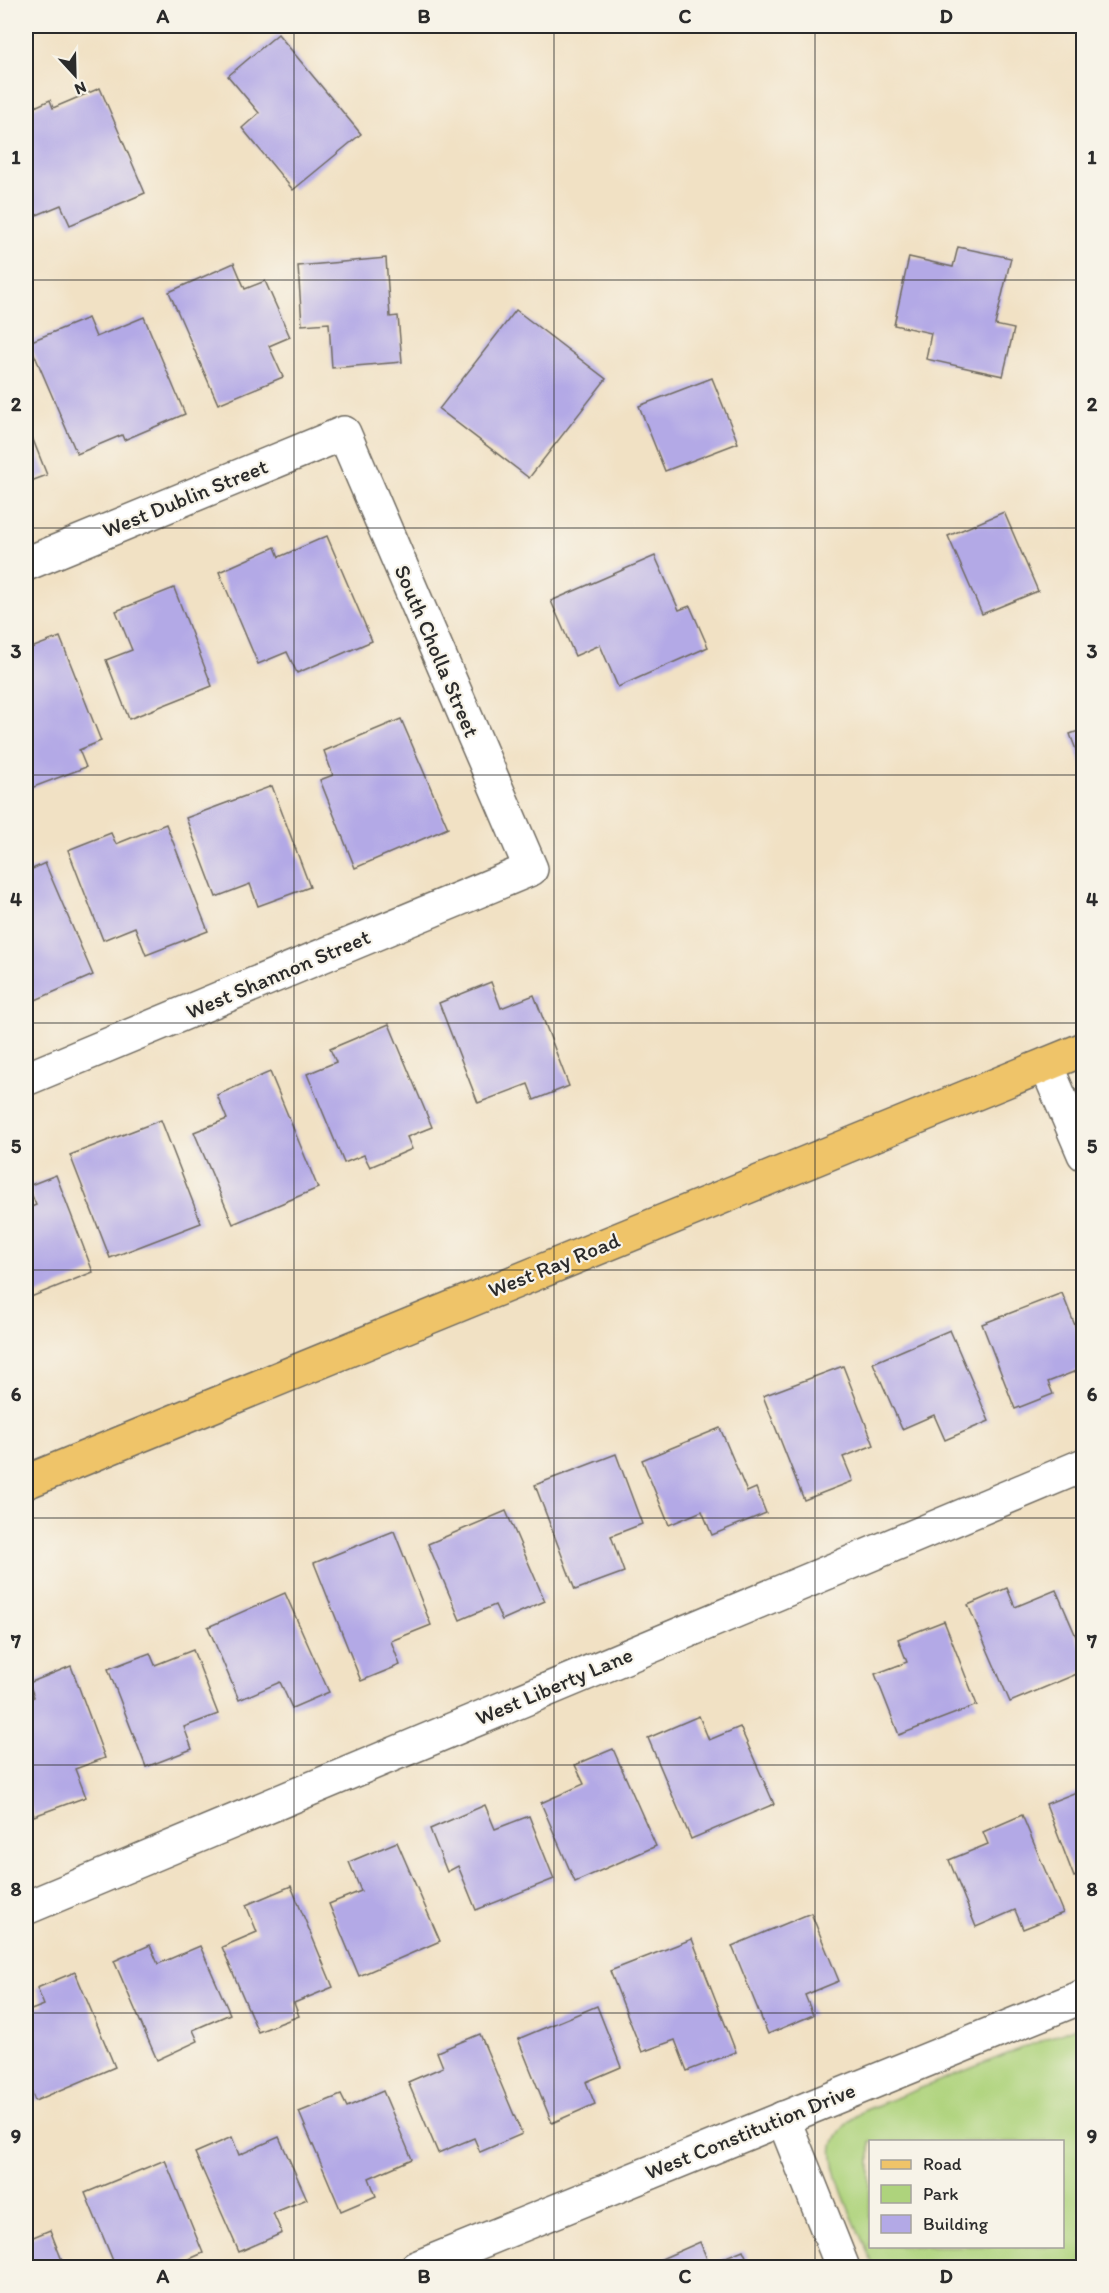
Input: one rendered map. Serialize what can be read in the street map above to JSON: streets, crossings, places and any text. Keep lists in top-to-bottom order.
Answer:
{
  "streets": {
    "main road": ["West Ray Road"],
    "street": [
      "West Dublin Street",
      "South Cholla Street",
      "West Shannon Street",
      "West Liberty Lane",
      "West Constitution Drive"
    ]
  },
  "crossings": [
    ["West Dublin Street", "South Cholla Street"],
    ["South Cholla Street", "West Shannon Street"]
  ],
  "legend": ["Road", "Park", "Building"],
  "north": "bottom",
  "grid": {
    "columns": [
      "A",
      "B",
      "C",
      "D"
    ],
    "rows": [
      "1",
      "2",
      "3",
      "4",
      "5",
      "6",
      "7",
      "8",
      "9"
    ]
  }
}
